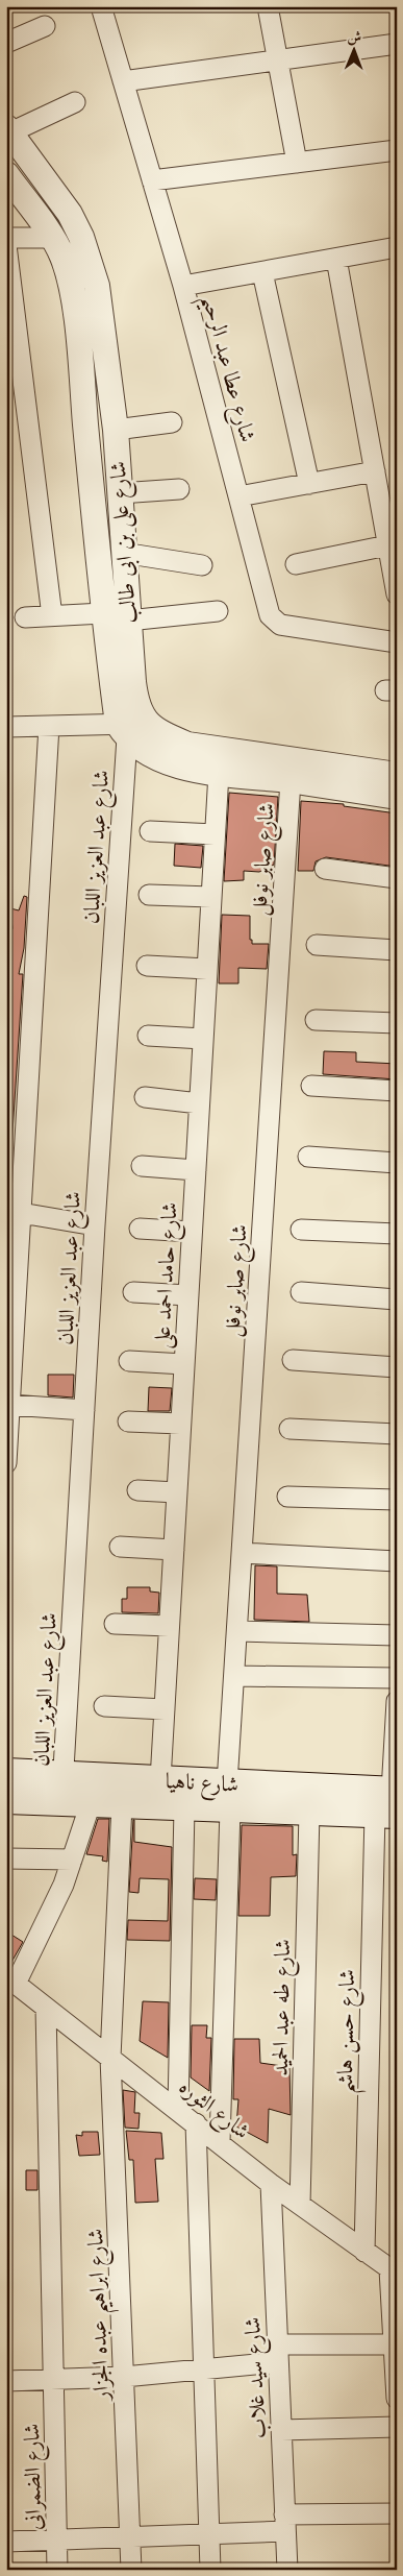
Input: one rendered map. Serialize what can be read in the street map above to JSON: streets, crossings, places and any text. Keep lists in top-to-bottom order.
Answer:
{
  "streets": {
    "main road": ["شارع ناهيا"],
    "street": [
      "شارع عطا عبد الرحيم",
      "شارع على بن ابى طالب",
      "شارع عبد العزيز اللبان",
      "شارع صابر نوفل",
      "شارع حامد احمد على",
      "شارع طه عبد الحميد",
      "شارع حسن هاشم",
      "شارع الثوره",
      "شارع ابراهيم عبده الجزار",
      "شارع سيد غلاب",
      "شارع الضمرانى"
    ]
  },
  "crossings": [
    ["شارع على بن ابى طالب", "شارع عبد العزيز اللبان"],
    ["شارع عبد العزيز اللبان", "شارع ناهيا"],
    ["شارع صابر نوفل", "شارع ناهيا"],
    ["شارع صابر نوفل", "شارع الثوره"],
    ["شارع حامد احمد على", "شارع ناهيا"],
    ["شارع ناهيا", "شارع طه عبد الحميد"],
    ["شارع ناهيا", "شارع حسن هاشم"],
    ["شارع ناهيا", "شارع ابراهيم عبده الجزار"],
    ["شارع طه عبد الحميد", "شارع الثوره"],
    ["شارع حسن هاشم", "شارع الثوره"],
    ["شارع الثوره", "شارع ابراهيم عبده الجزار"],
    ["شارع الثوره", "شارع سيد غلاب"],
    ["شارع الثوره", "شارع الضمرانى"]
  ],
  "north": "top"
}
